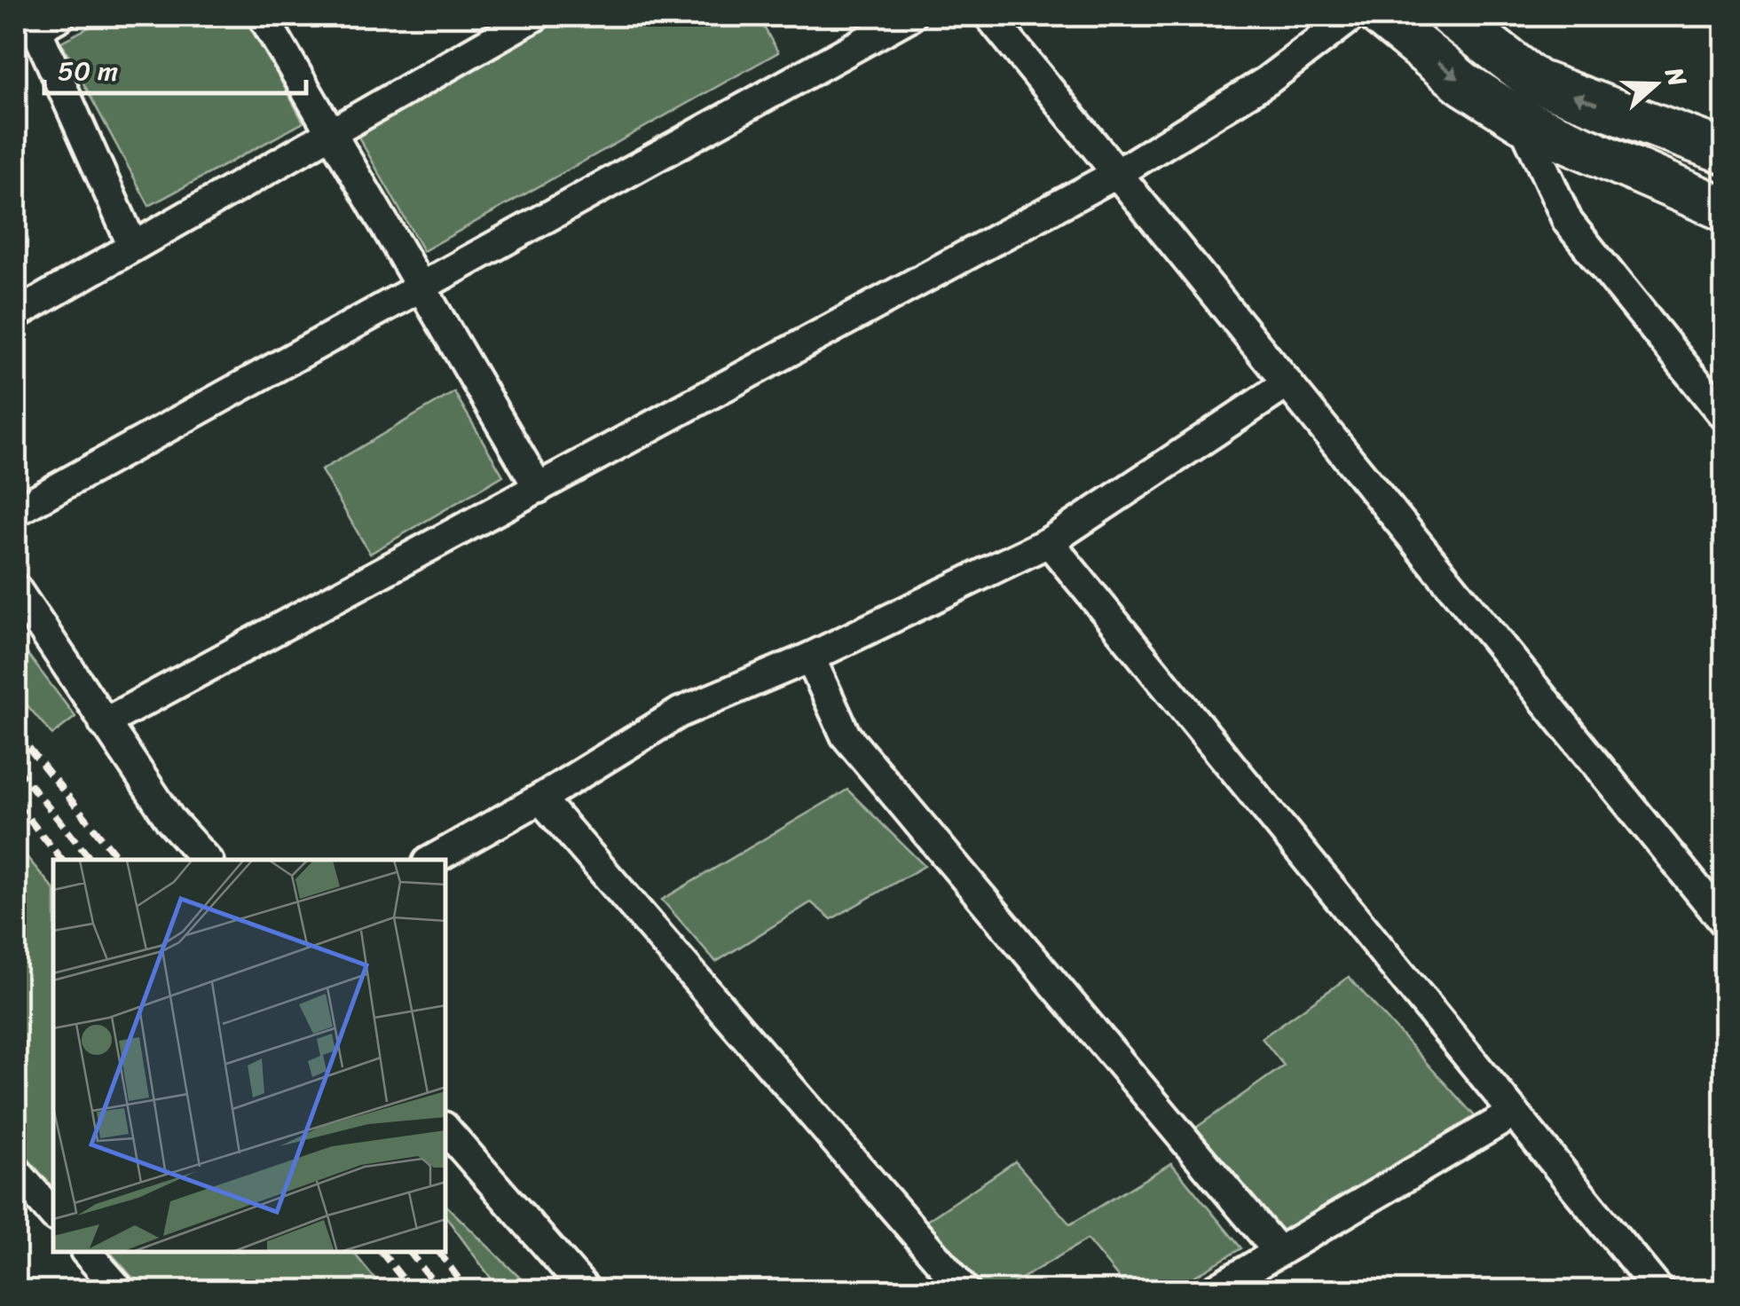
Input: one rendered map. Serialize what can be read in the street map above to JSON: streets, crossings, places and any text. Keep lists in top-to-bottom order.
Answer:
{
  "scale_bar": "50 m",
  "north": "right"
}
